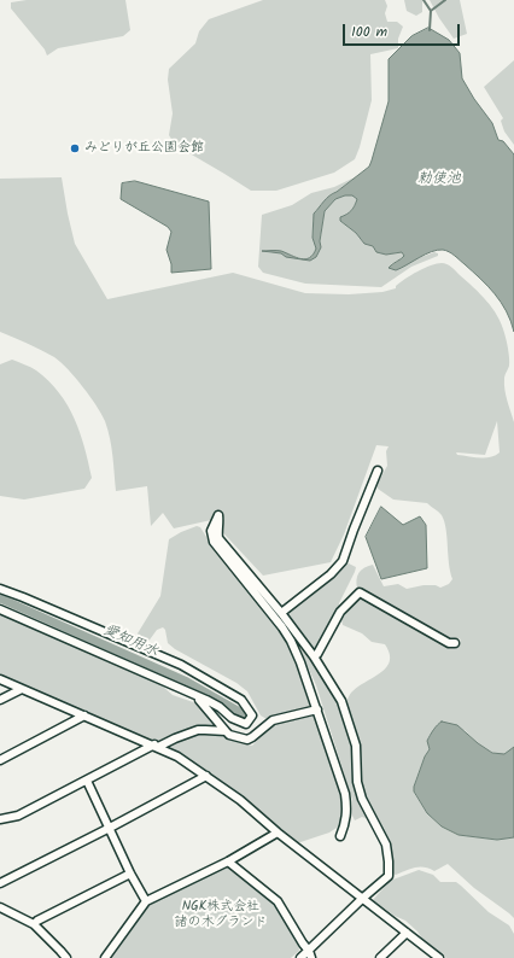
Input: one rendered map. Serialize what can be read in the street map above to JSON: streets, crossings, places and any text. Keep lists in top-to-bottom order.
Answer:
{
  "water": ["勅使池", "愛知用水"],
  "parks": ["NGK株式会社 諸の木グランド"],
  "places": ["みどりが丘公園会館"],
  "scale_bar": "100 m"
}
